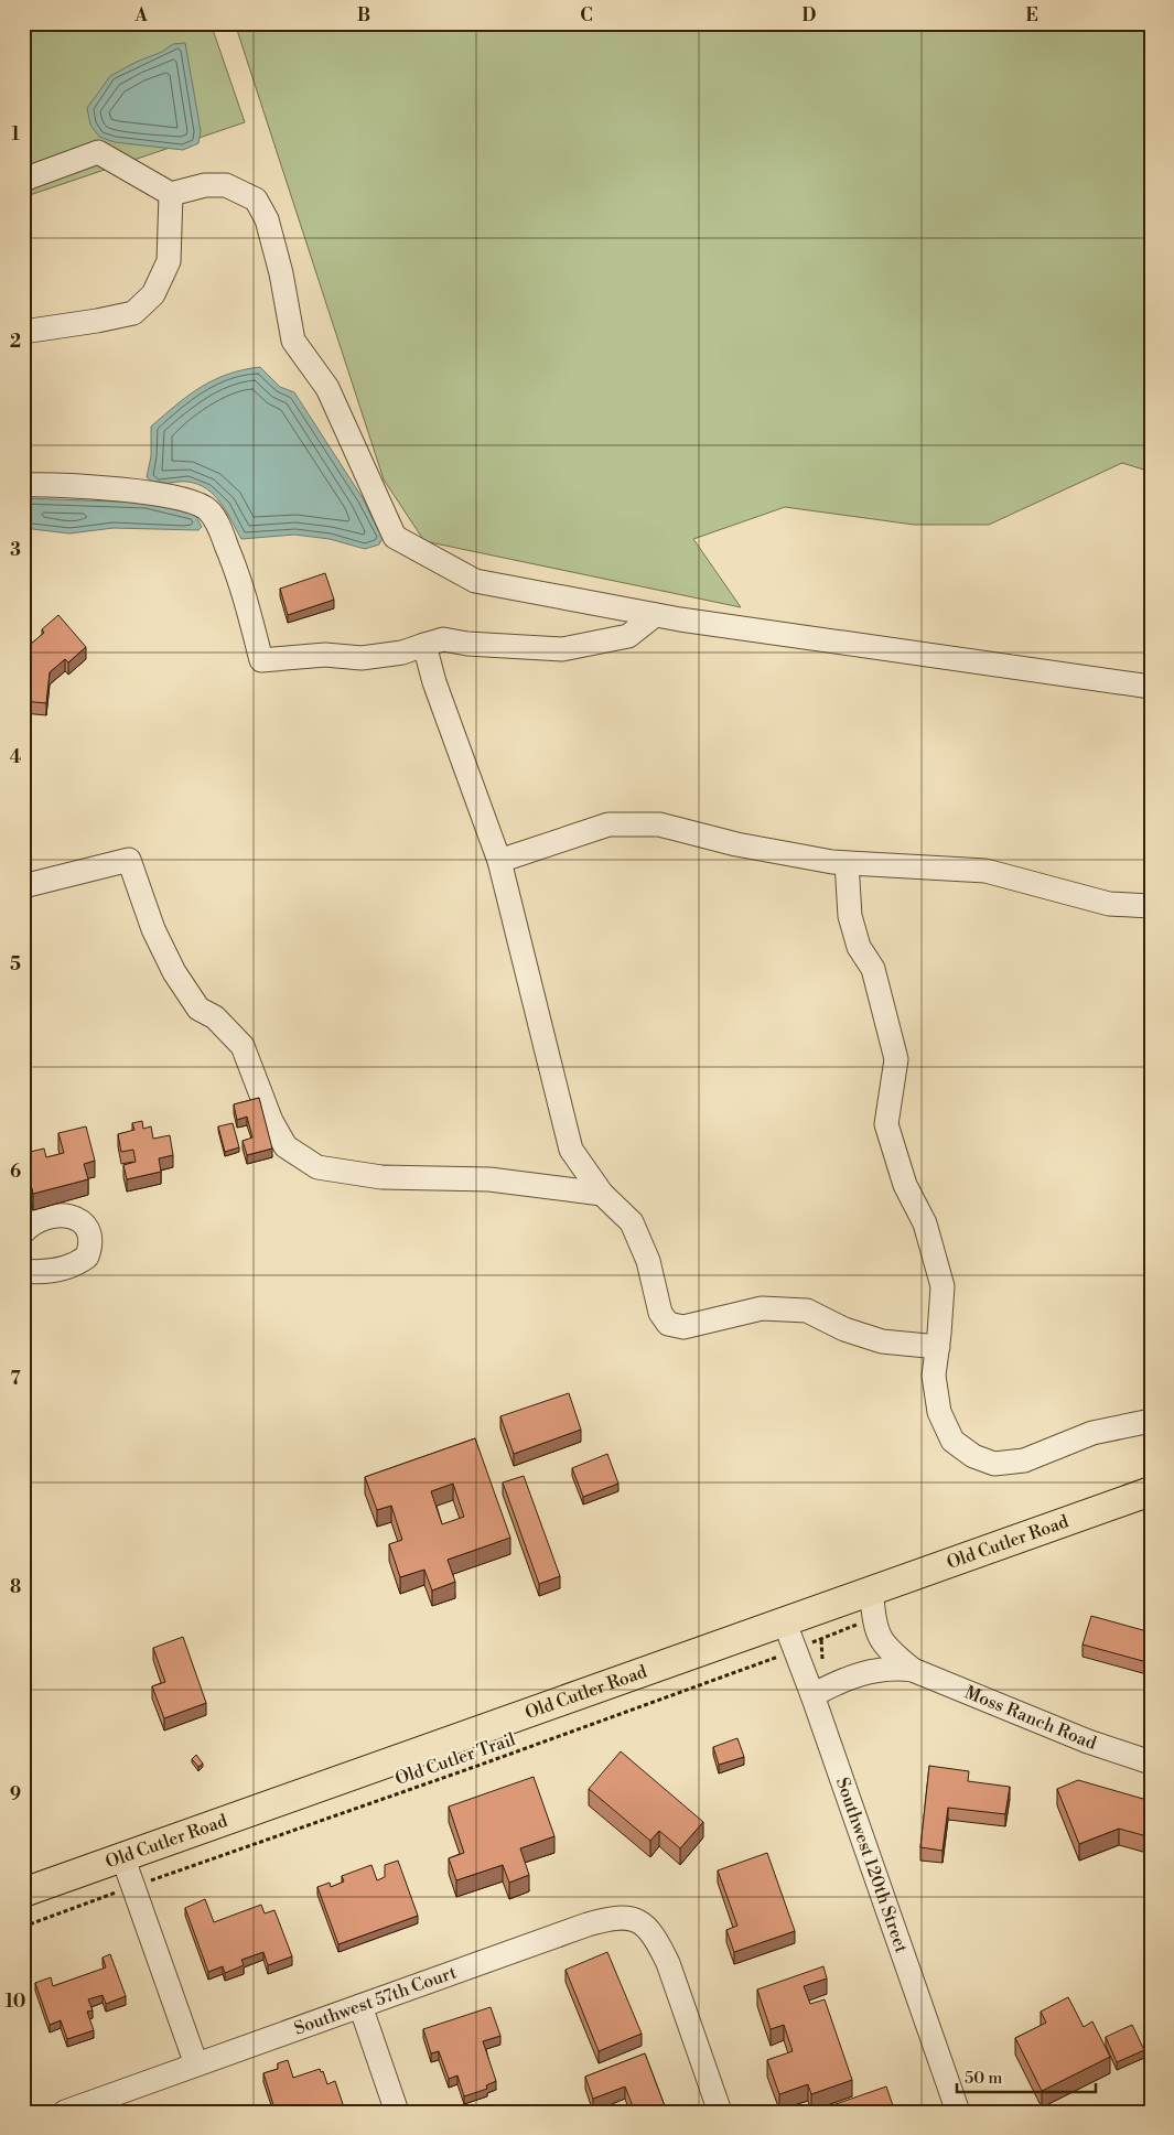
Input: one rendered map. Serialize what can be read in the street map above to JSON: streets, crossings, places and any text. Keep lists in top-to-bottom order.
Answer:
{
  "streets": {
    "main road": ["Old Cutler Road"],
    "street": ["Moss Ranch Road", "Southwest 120th Street", "Southwest 57th Court"],
    "path": ["Old Cutler Trail"]
  },
  "crossings": [
    ["Old Cutler Road", "Moss Ranch Road"],
    ["Old Cutler Road", "Southwest 120th Street"],
    ["Moss Ranch Road", "Southwest 120th Street"]
  ],
  "scale_bar": "50 m",
  "grid": {
    "columns": [
      "A",
      "B",
      "C",
      "D",
      "E"
    ],
    "rows": [
      "1",
      "2",
      "3",
      "4",
      "5",
      "6",
      "7",
      "8",
      "9",
      "10"
    ]
  }
}
